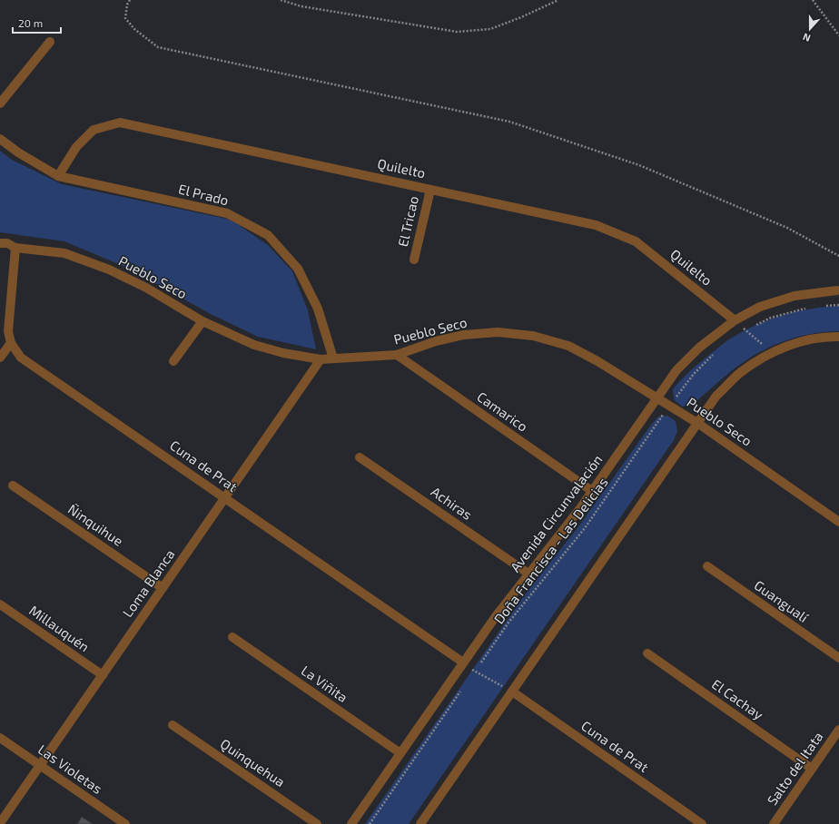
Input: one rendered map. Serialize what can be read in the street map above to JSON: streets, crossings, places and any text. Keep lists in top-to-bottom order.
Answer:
{
  "streets": {
    "street": [
      "Quilelto",
      "El Prado",
      "El Tricao",
      "Pueblo Seco",
      "Camarico",
      "Cuna de Prat",
      "Achiras",
      "Avenida Circunvalación",
      "Ñinquihue",
      "Loma Blanca",
      "Guangualí",
      "Millauquén",
      "La Viñita",
      "El Cachay",
      "Quinquehua",
      "Salto del Itata",
      "Las Violetas"
    ],
    "path": ["Doña Francisca - Las Delicias"]
  },
  "crossings": [
    ["Quilelto", "El Prado"],
    ["Quilelto", "El Tricao"],
    ["Quilelto", "Avenida Circunvalación"],
    ["El Prado", "Pueblo Seco"],
    ["Pueblo Seco", "Camarico"],
    ["Pueblo Seco", "Cuna de Prat"],
    ["Pueblo Seco", "Avenida Circunvalación"],
    ["Pueblo Seco", "Doña Francisca - Las Delicias"],
    ["Pueblo Seco", "Loma Blanca"],
    ["Camarico", "Avenida Circunvalación"],
    ["Cuna de Prat", "Avenida Circunvalación"],
    ["Cuna de Prat", "Loma Blanca"],
    ["Achiras", "Avenida Circunvalación"],
    ["Avenida Circunvalación", "La Viñita"],
    ["Ñinquihue", "Loma Blanca"],
    ["Loma Blanca", "Millauquén"],
    ["Loma Blanca", "Las Violetas"],
    ["El Cachay", "Salto del Itata"]
  ],
  "scale_bar": "20 m",
  "north": "bottom"
}
